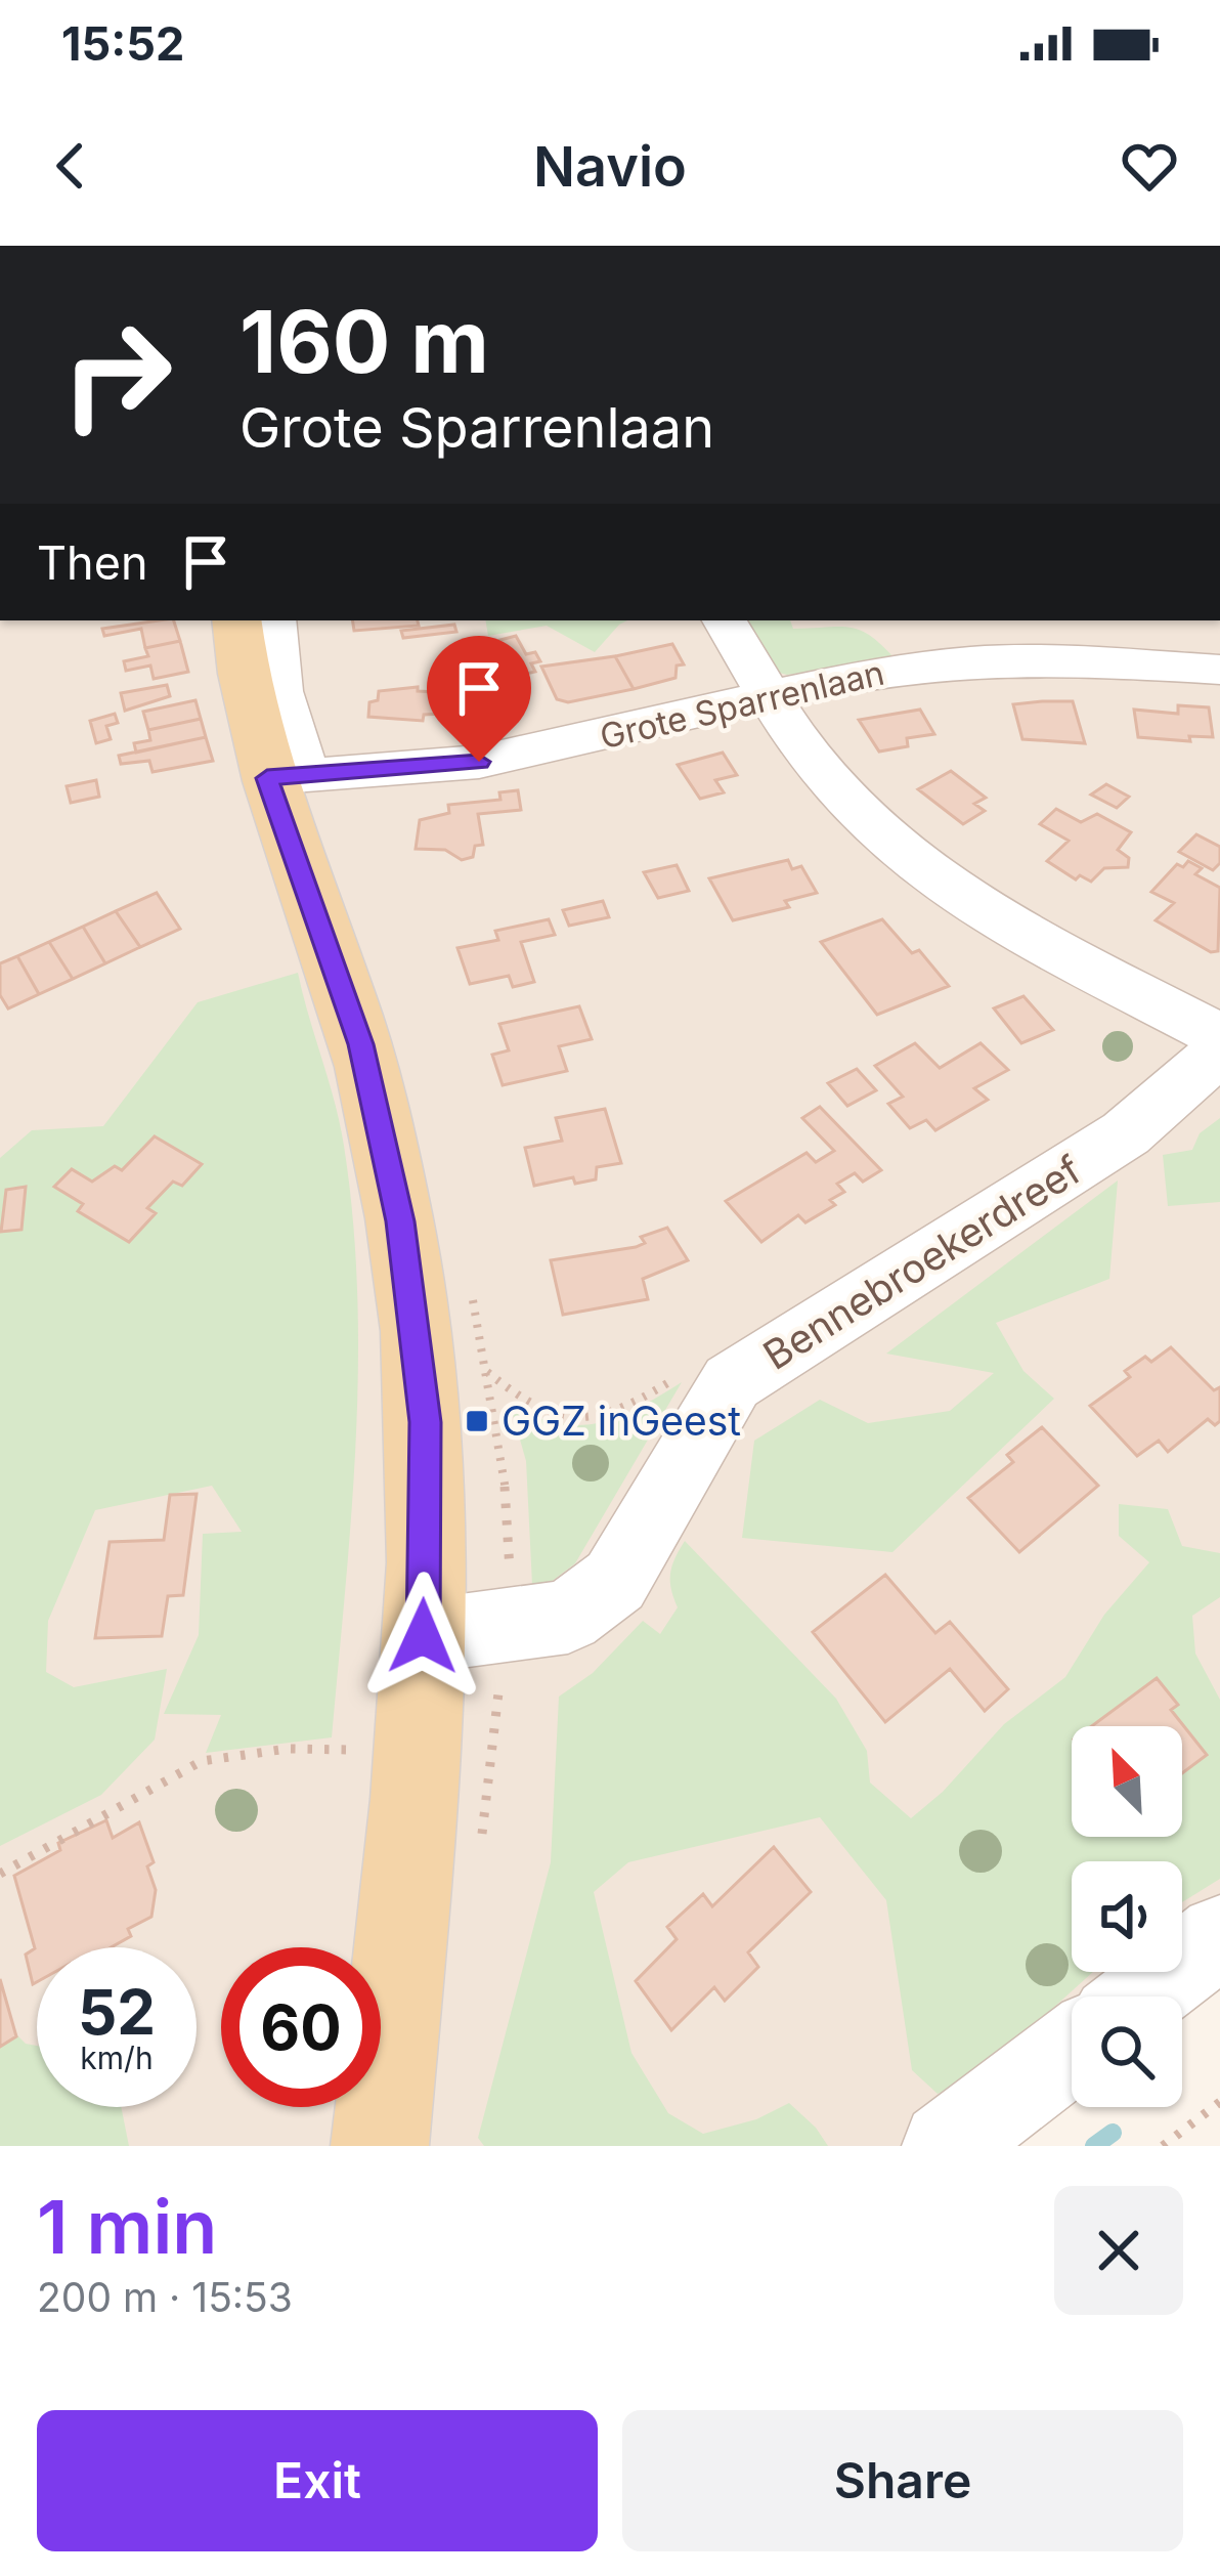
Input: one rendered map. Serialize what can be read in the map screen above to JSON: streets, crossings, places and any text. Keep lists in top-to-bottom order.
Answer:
{
  "streets": {
    "street": ["Grote Sparrenlaan", "Bennebroekerdreef"]
  },
  "places": {
    "transit": ["GGZ inGeest"]
  },
  "north": "top left",
  "page": {
    "status": "15:52",
    "header": "Navio",
    "turn": ["160 m", "Grote Sparrenlaan"],
    "then": "Then",
    "speed": "52 km/h",
    "limit": "60",
    "heading": ["1 min", "200 m · 15:53"],
    "buttons": ["Exit", "Share"]
  }
}
